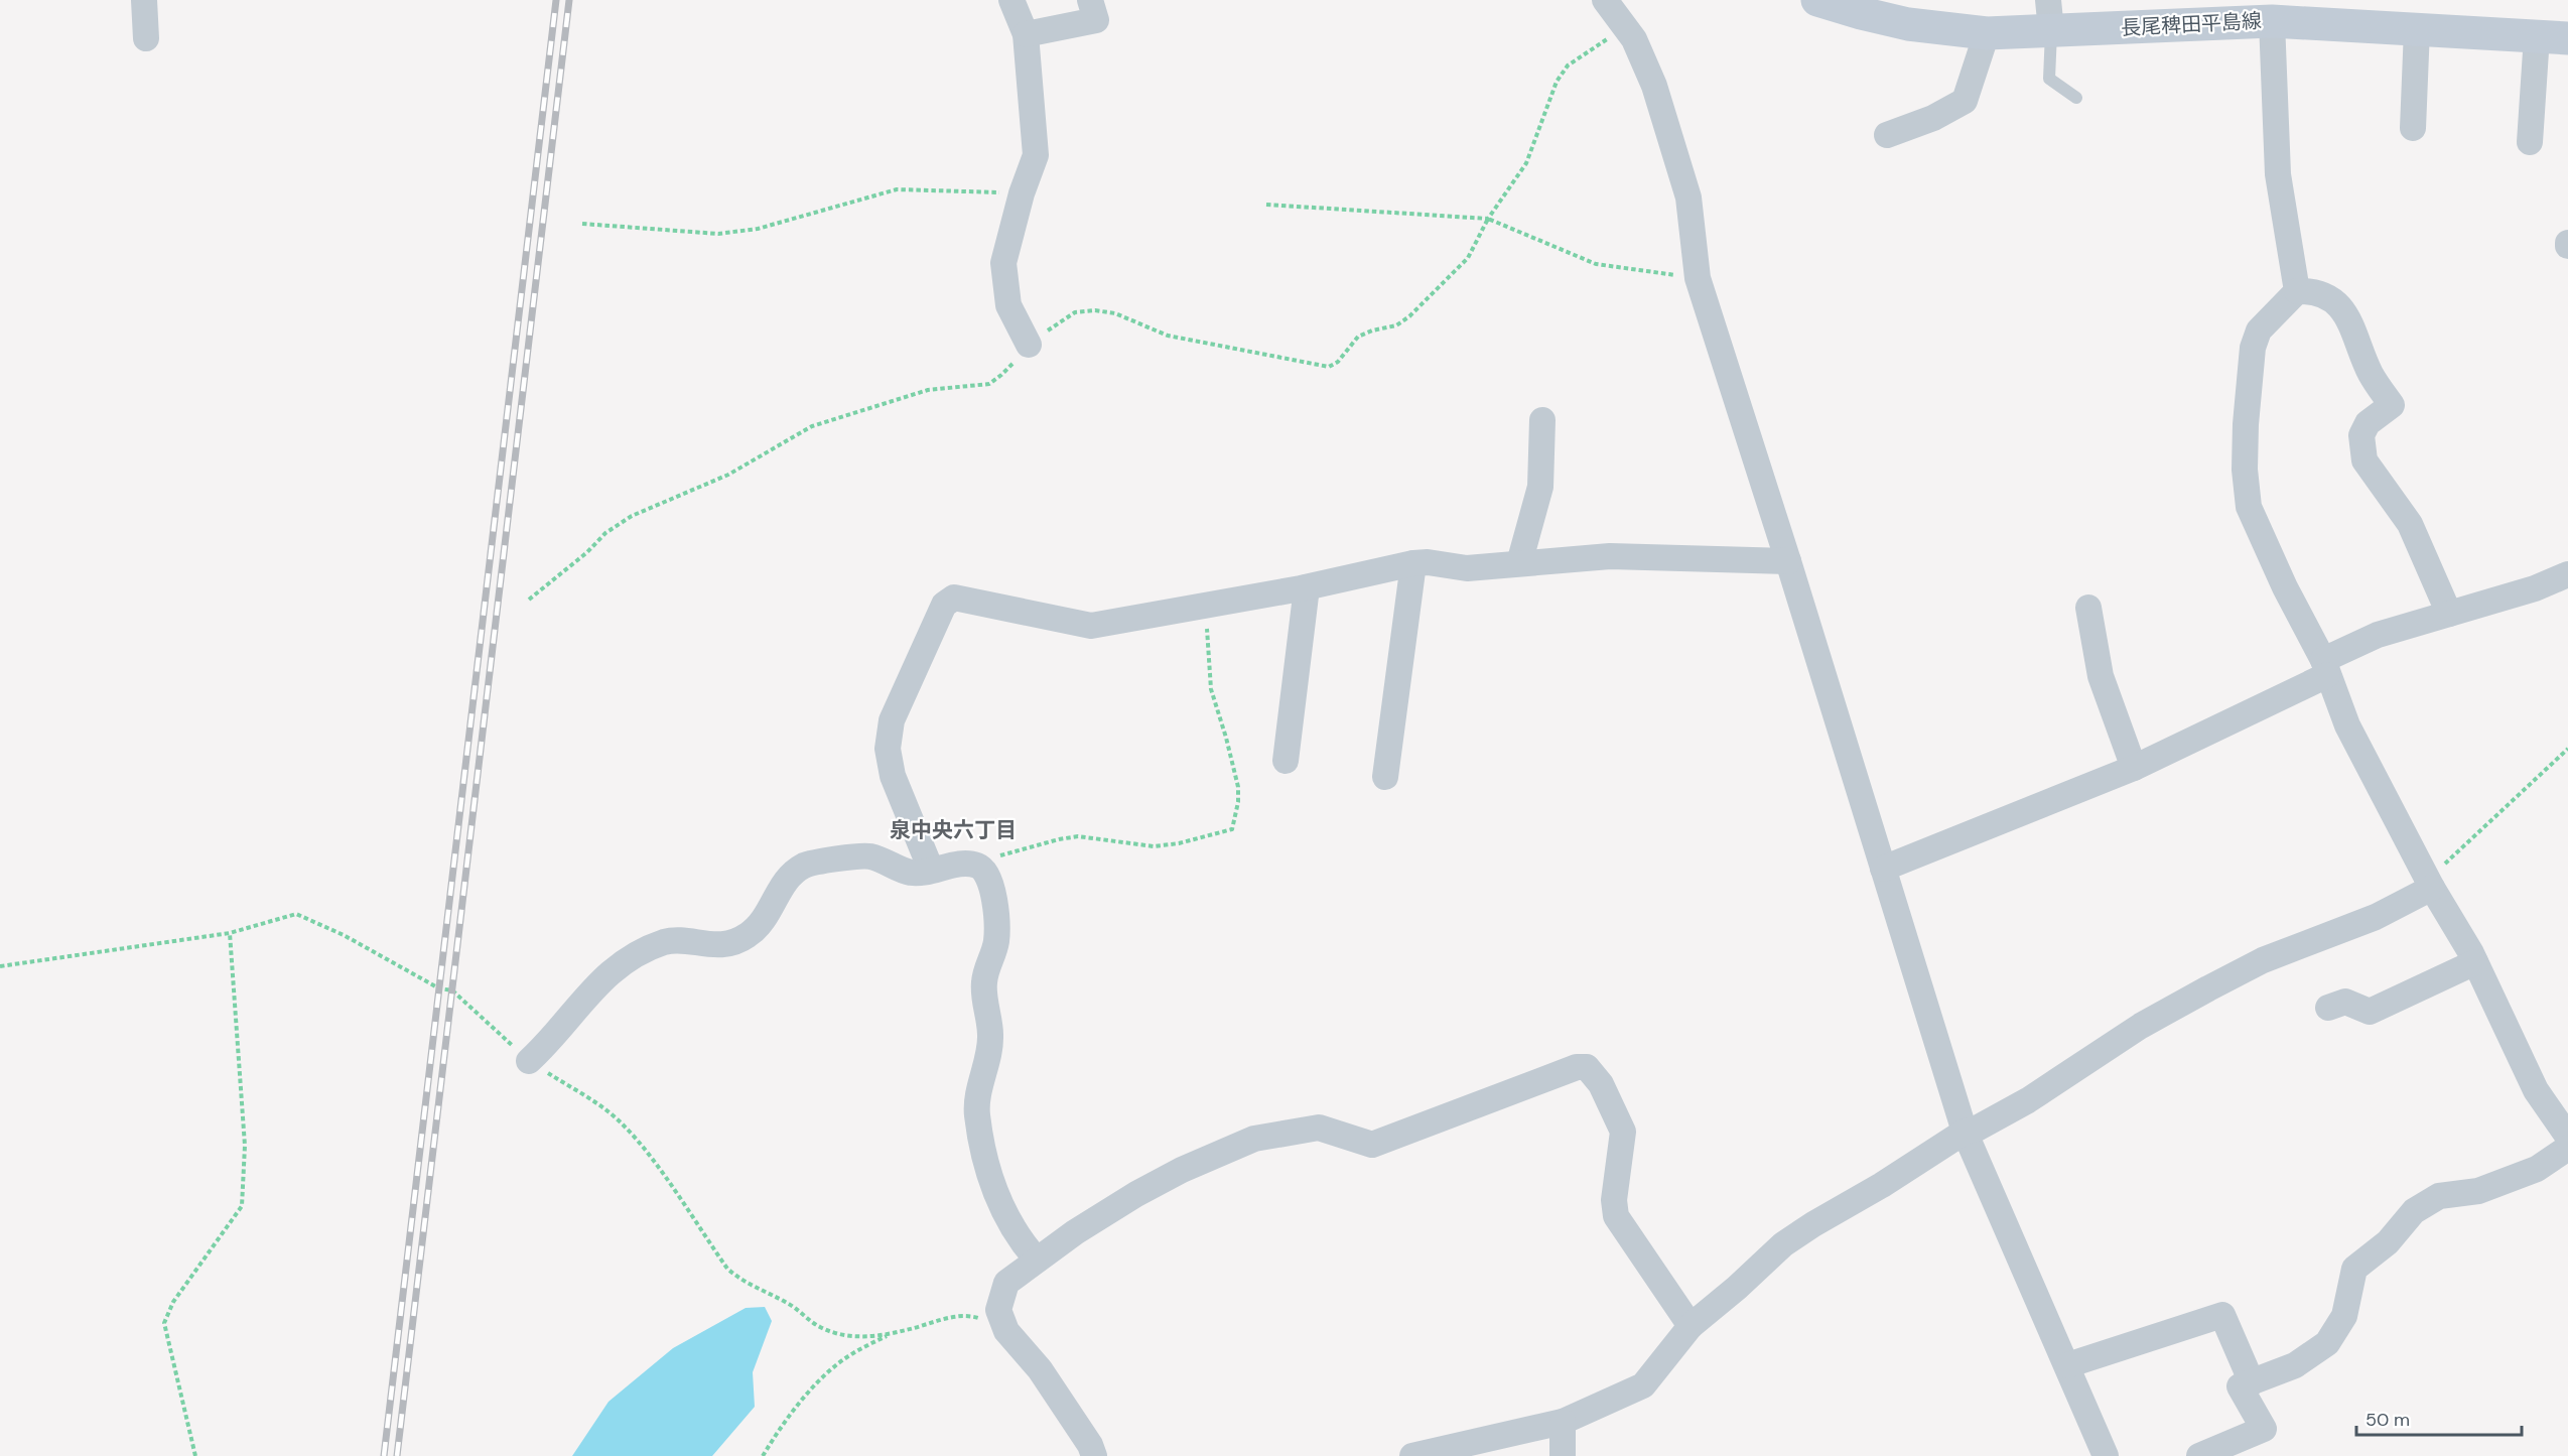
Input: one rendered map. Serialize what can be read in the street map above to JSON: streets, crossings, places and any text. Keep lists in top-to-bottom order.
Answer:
{
  "streets": {
    "main road": ["長尾稗田平島線"]
  },
  "districts": ["泉中央六丁目"],
  "scale_bar": "50 m"
}
